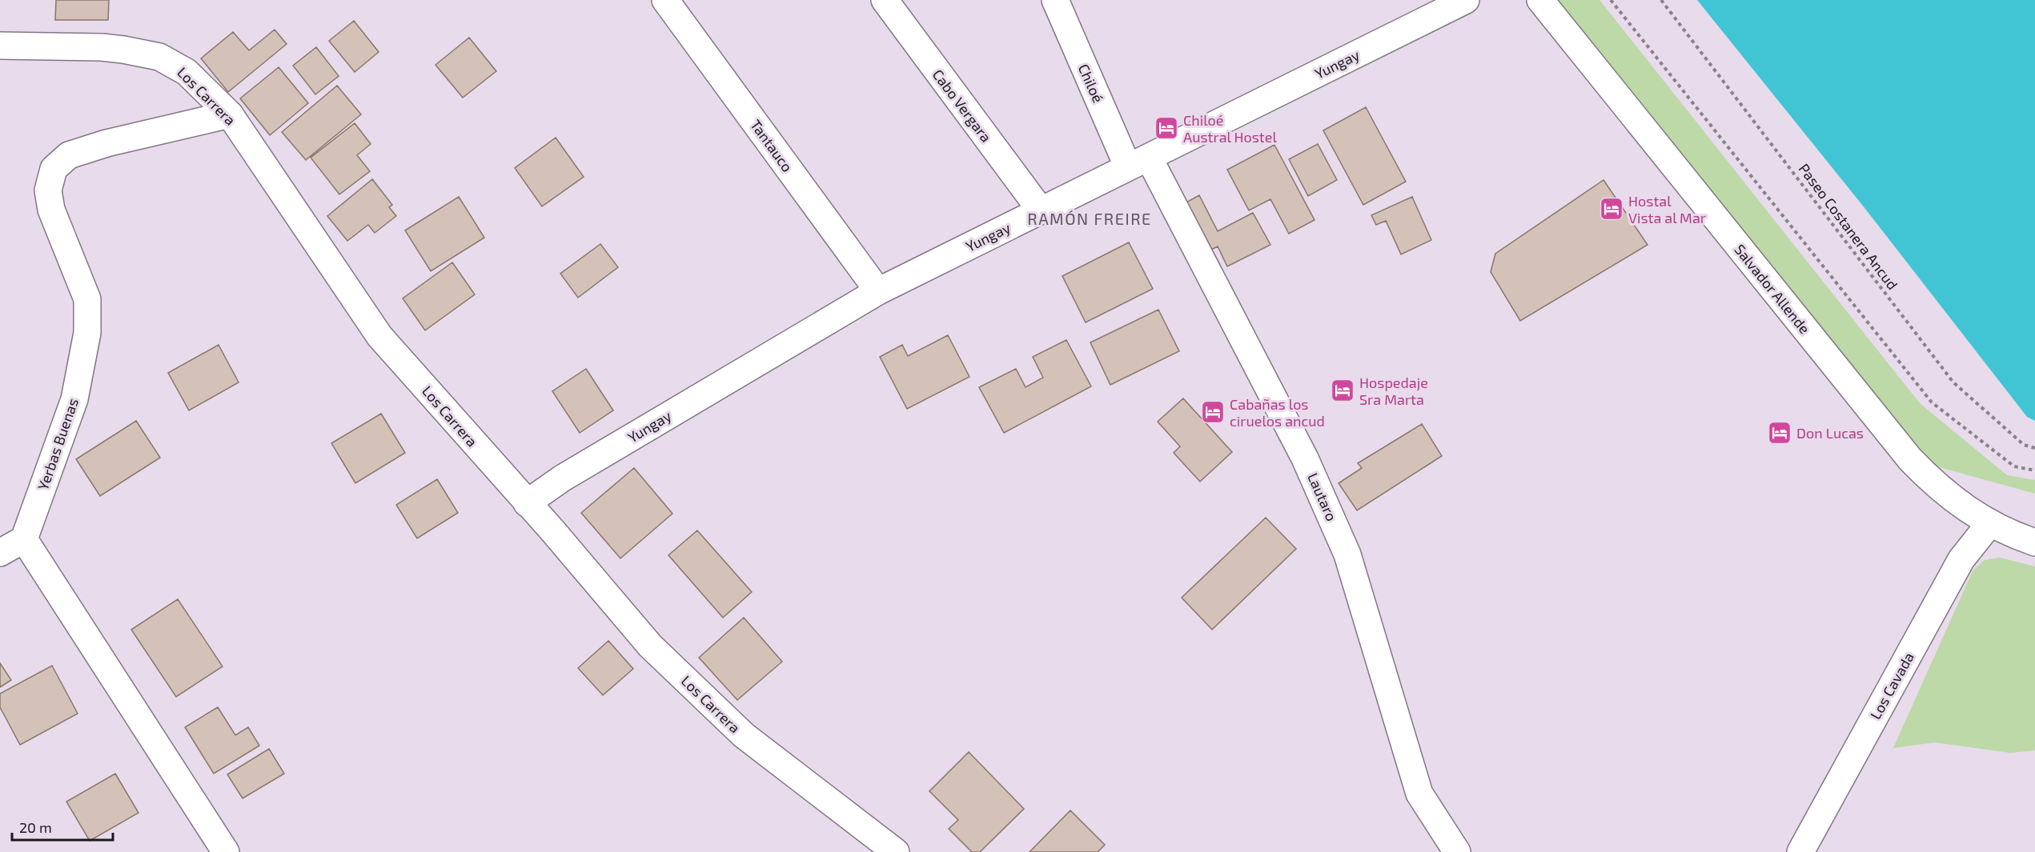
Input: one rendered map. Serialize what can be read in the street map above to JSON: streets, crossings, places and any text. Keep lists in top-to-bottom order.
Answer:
{
  "streets": {
    "street": [
      "Yungay",
      "Chiloé",
      "Los Carrera",
      "Cabo Vergara",
      "Tantauco",
      "Salvador Allende",
      "Yerbas Buenas",
      "Lautaro",
      "Los Cavada"
    ],
    "path": ["Paseo Costanera Ancud"]
  },
  "crossings": [
    ["Yungay", "Chiloé"],
    ["Yungay", "Los Carrera"],
    ["Yungay", "Cabo Vergara"],
    ["Yungay", "Tantauco"],
    ["Yungay", "Lautaro"],
    ["Chiloé", "Lautaro"],
    ["Los Carrera", "Yerbas Buenas"],
    ["Salvador Allende", "Los Cavada"]
  ],
  "districts": ["RAMÓN FREIRE"],
  "places": {
    "hotel": [
      "Chiloé Austral Hostel",
      "Hostal Vista al Mar",
      "Hospedaje Sra Marta",
      "Cabañas los ciruelos ancud",
      "Don Lucas"
    ]
  },
  "scale_bar": "20 m"
}
